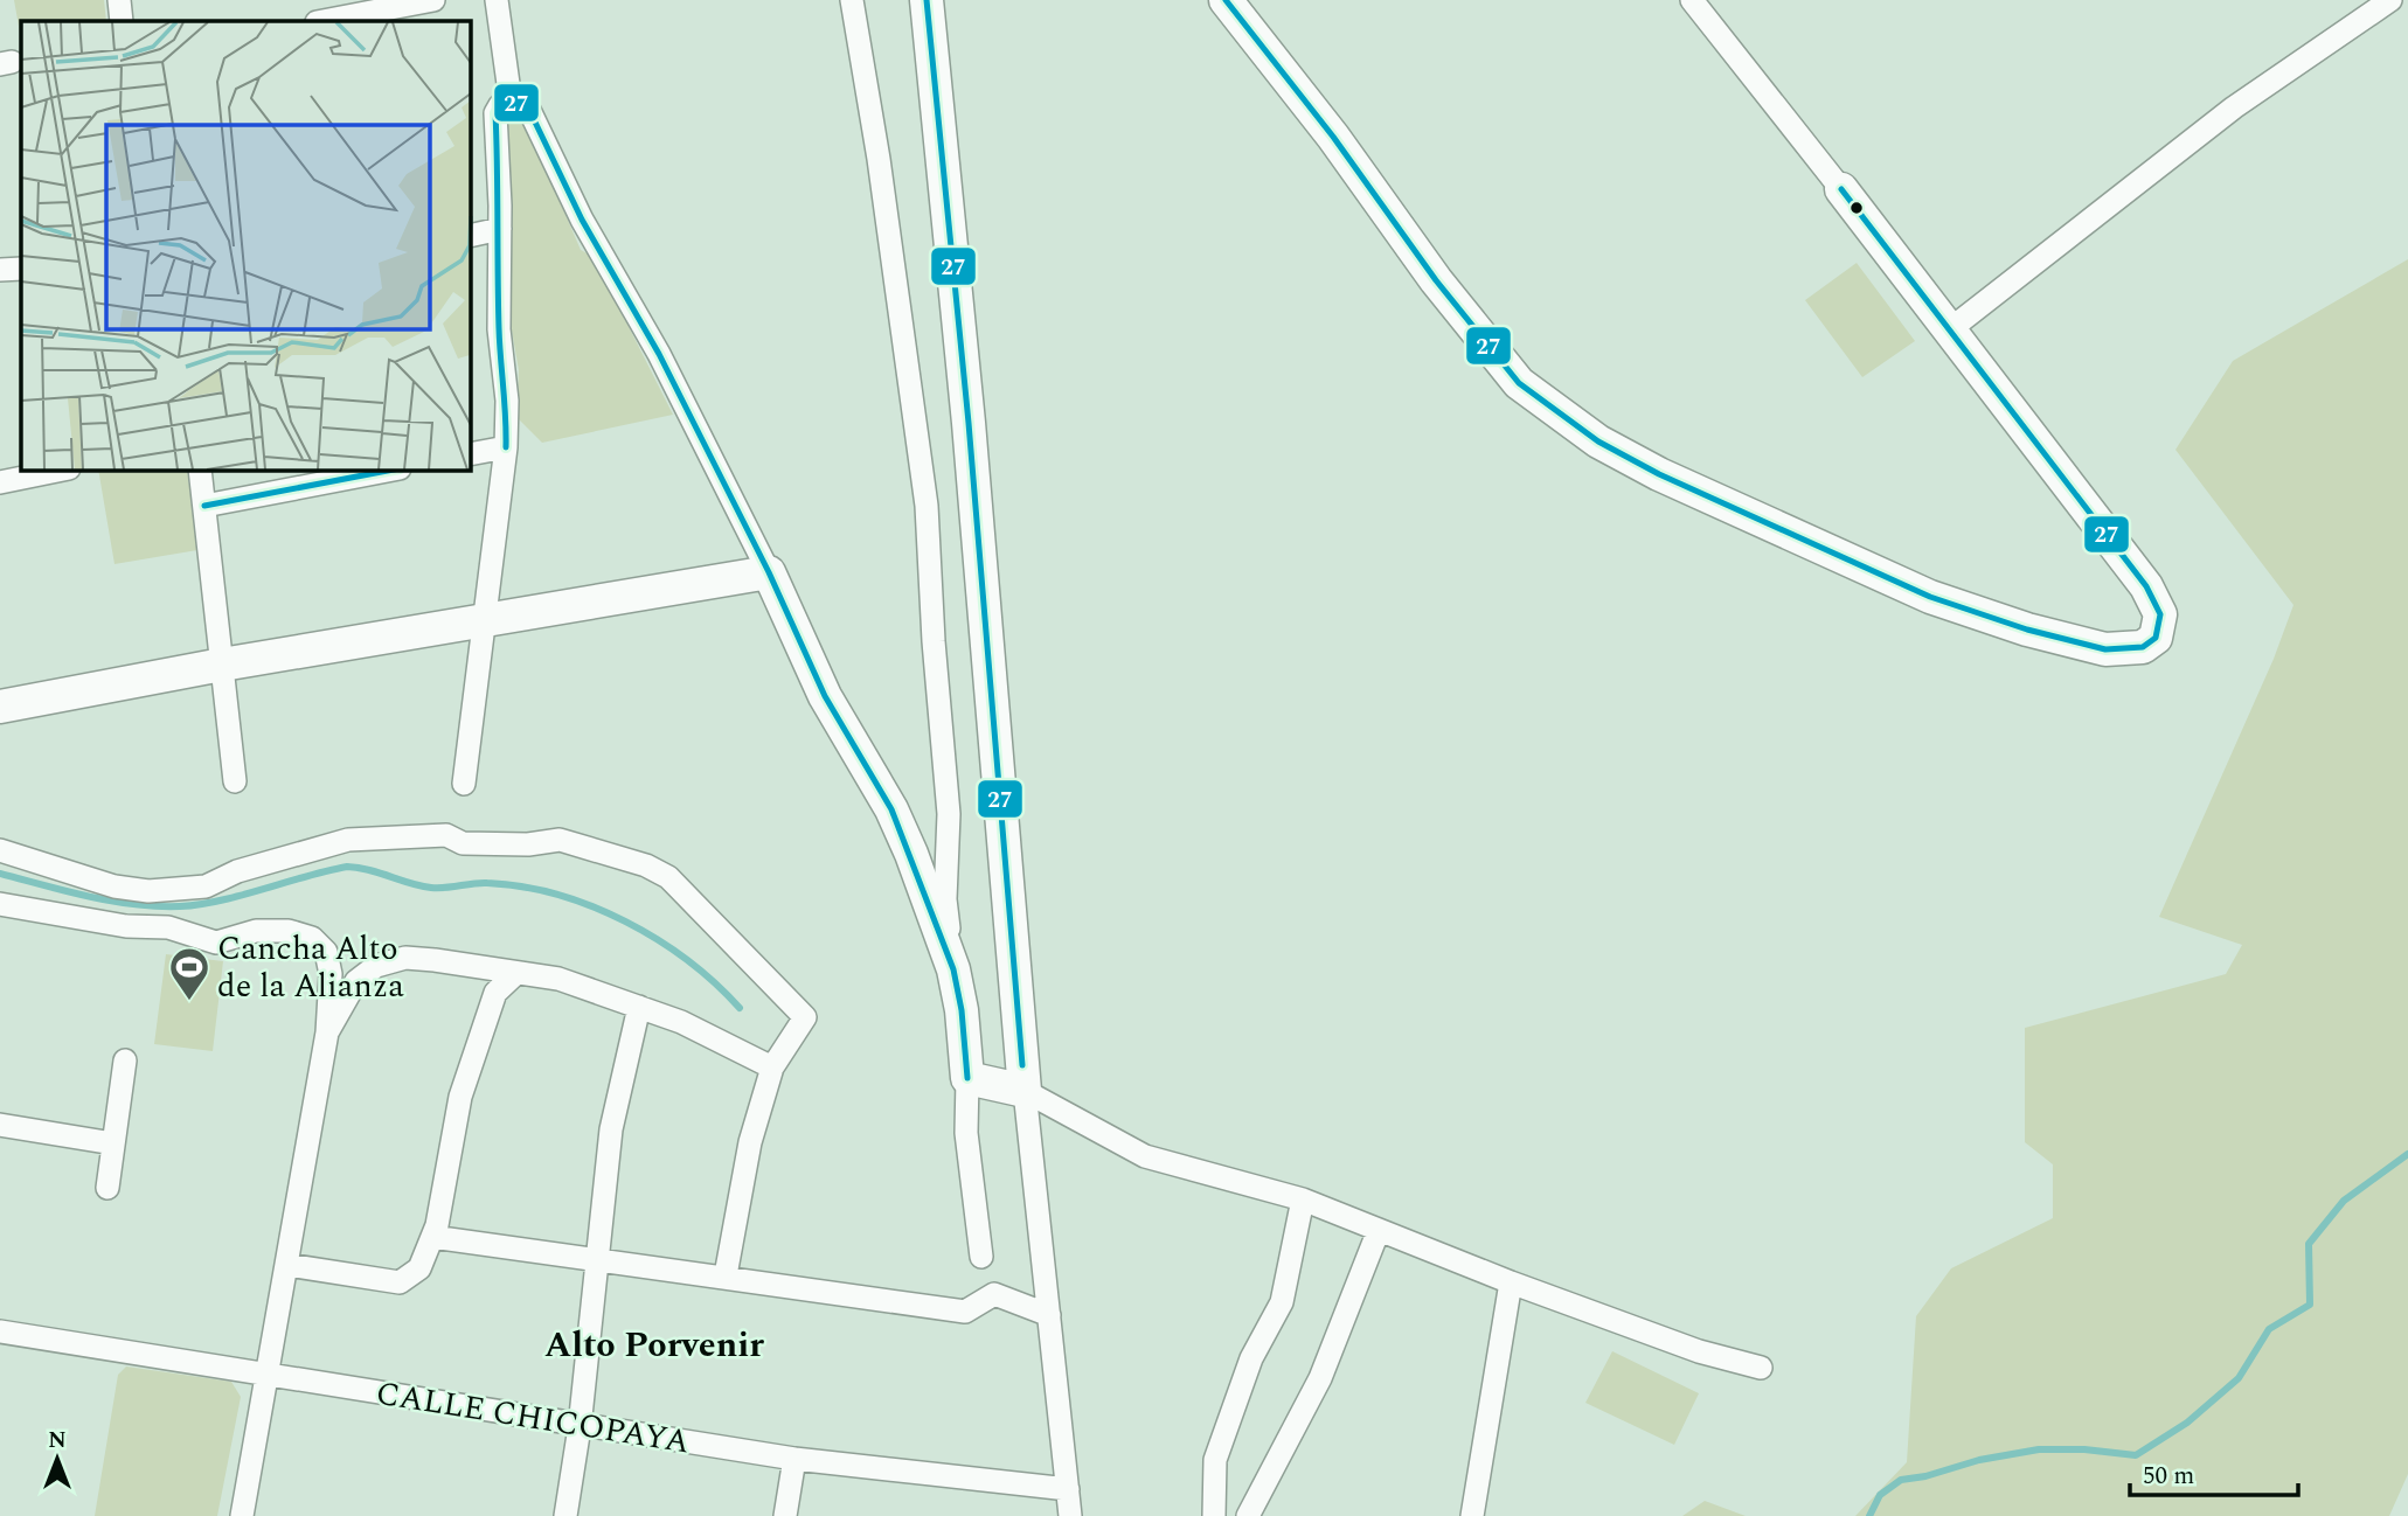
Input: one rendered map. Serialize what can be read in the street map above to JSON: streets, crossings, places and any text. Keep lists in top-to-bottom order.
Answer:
{
  "streets": {
    "street": ["CALLE CHICOPAYA"]
  },
  "districts": ["Alto Porvenir"],
  "places": {
    "sports": ["Cancha Alto de la Alianza"]
  },
  "lines": ["transit line 27"],
  "scale_bar": "50 m",
  "north": "top"
}
